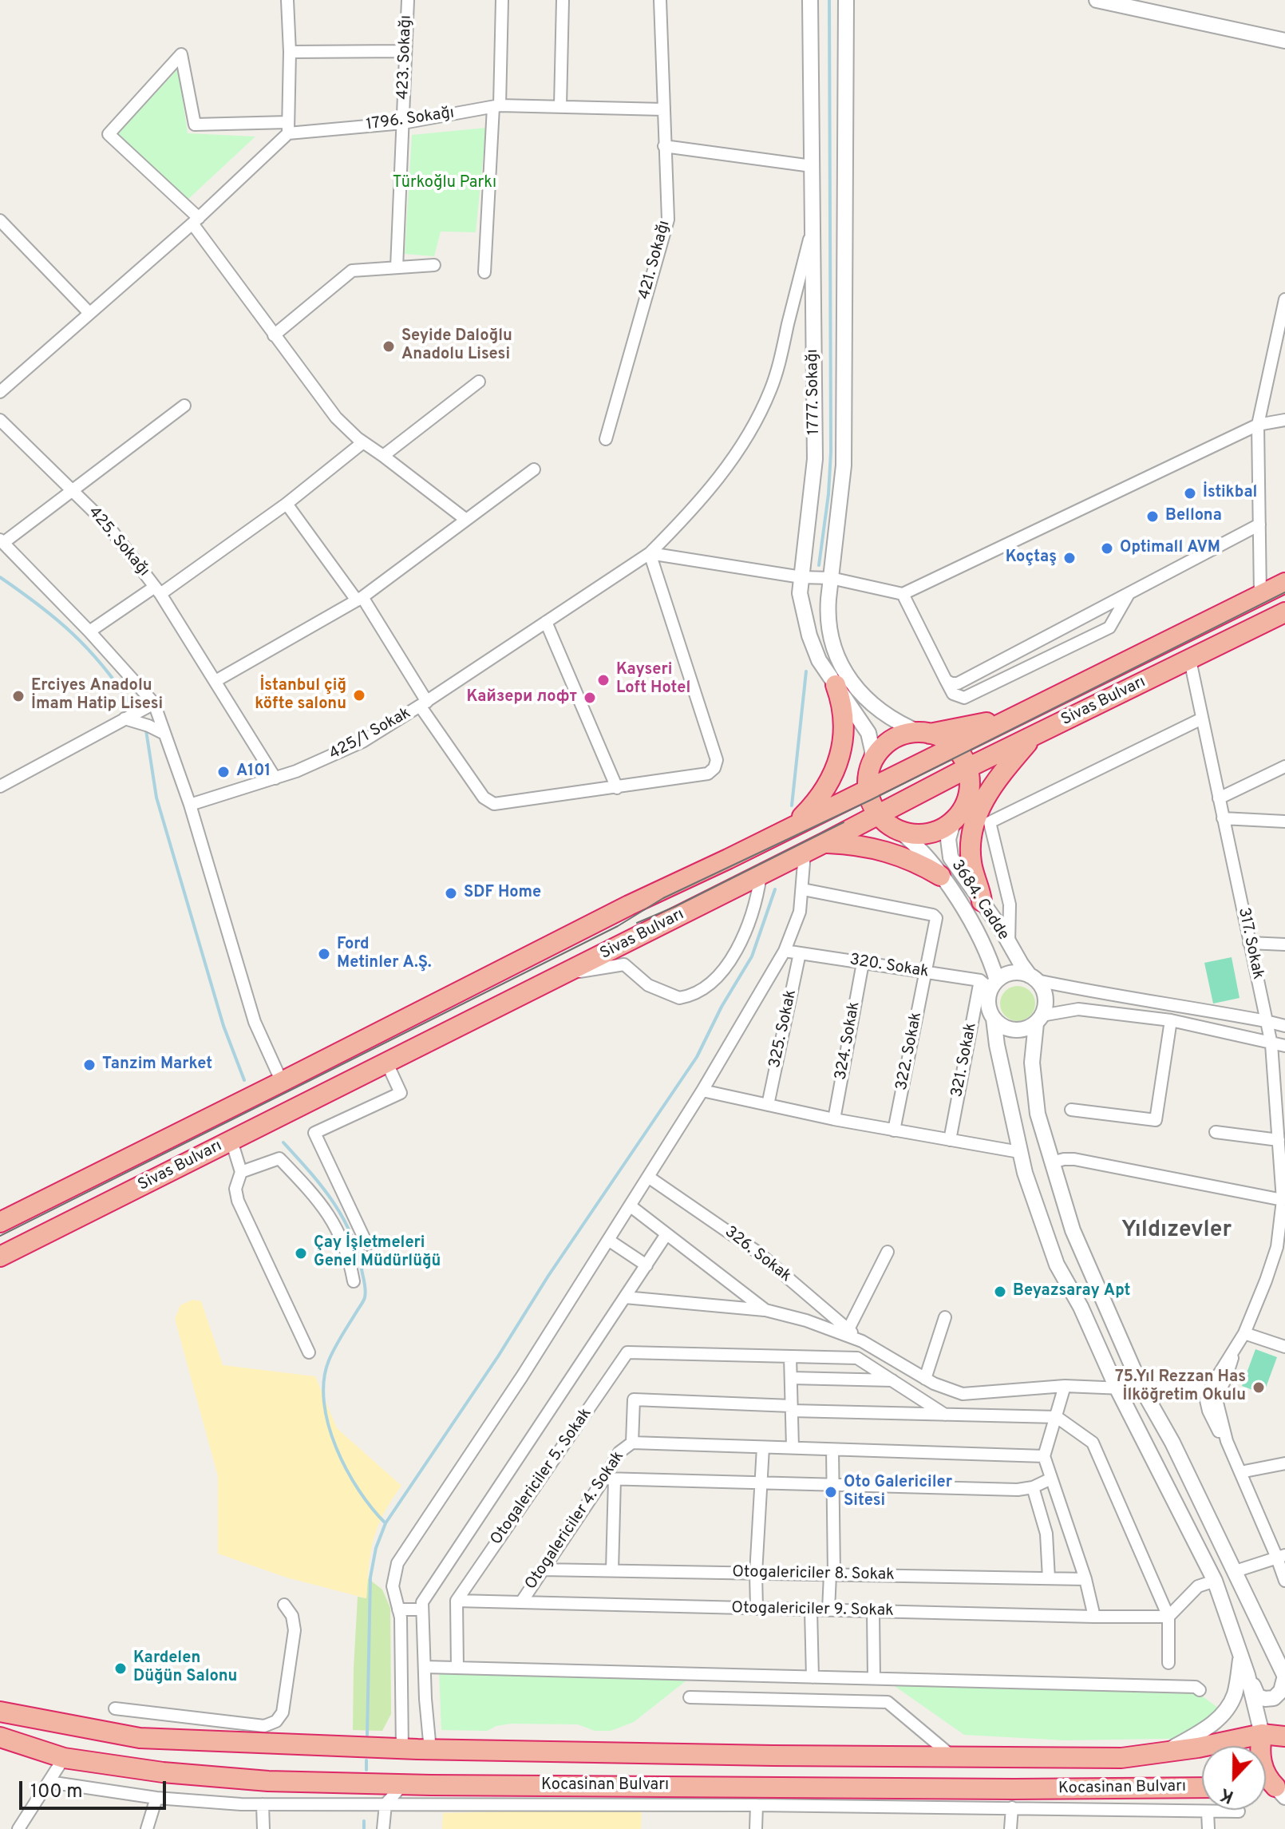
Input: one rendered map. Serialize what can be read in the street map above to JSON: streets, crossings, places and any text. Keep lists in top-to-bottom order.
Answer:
{
  "streets": {
    "highway": ["Sivas Bulvarı", "Kocasinan Bulvarı"],
    "street": [
      "423. Sokağı",
      "1796. Sokağı",
      "421. Sokağı",
      "1777. Sokağı",
      "425. Sokağı",
      "425/1 Sokak",
      "3684. Cadde",
      "317. Sokak",
      "320. Sokak",
      "325. Sokak",
      "324. Sokak",
      "322. Sokak",
      "321. Sokak",
      "326. Sokak",
      "Otogalericiler 5. Sokak",
      "Otogalericiler 4. Sokak",
      "Otogalericiler 8. Sokak",
      "Otogalericiler 9. Sokak"
    ]
  },
  "crossings": [
    ["423. Sokağı", "1796. Sokağı"],
    ["1796. Sokağı", "421. Sokağı"],
    ["1777. Sokağı", "425/1 Sokak"],
    ["425. Sokağı", "425/1 Sokak"],
    ["Sivas Bulvarı", "317. Sokak"],
    ["3684. Cadde", "320. Sokak"],
    ["3684. Cadde", "321. Sokak"],
    ["320. Sokak", "325. Sokak"],
    ["320. Sokak", "324. Sokak"],
    ["320. Sokak", "322. Sokak"],
    ["320. Sokak", "321. Sokak"],
    ["Otogalericiler 5. Sokak", "Otogalericiler 9. Sokak"],
    ["Otogalericiler 4. Sokak", "Otogalericiler 8. Sokak"],
    ["Otogalericiler 4. Sokak", "Otogalericiler 9. Sokak"]
  ],
  "districts": ["Yıldızevler"],
  "parks": ["Türkoğlu Parkı"],
  "places": [
    "Seyide Daloğlu Anadolu Lisesi",
    "İstikbal",
    "Bellona",
    "Optimall AVM",
    "Koçtaş",
    "Kayseri Loft Hotel",
    "İstanbul çiğ köfte salonu",
    "Erciyes Anadolu İmam Hatip Lisesi",
    "Кайзери лофт",
    "A101",
    "SDF Home",
    "Ford Metinler A.Ş.",
    "Tanzim Market",
    "Çay İşletmeleri Genel Müdürlüğü",
    "Beyazsaray Apt",
    "75.Yıl Rezzan Has İlköğretim Okulu",
    "Oto Galericiler Sitesi",
    "Kardelen Düğün Salonu"
  ],
  "scale_bar": "100 m",
  "north": "bottom"
}
